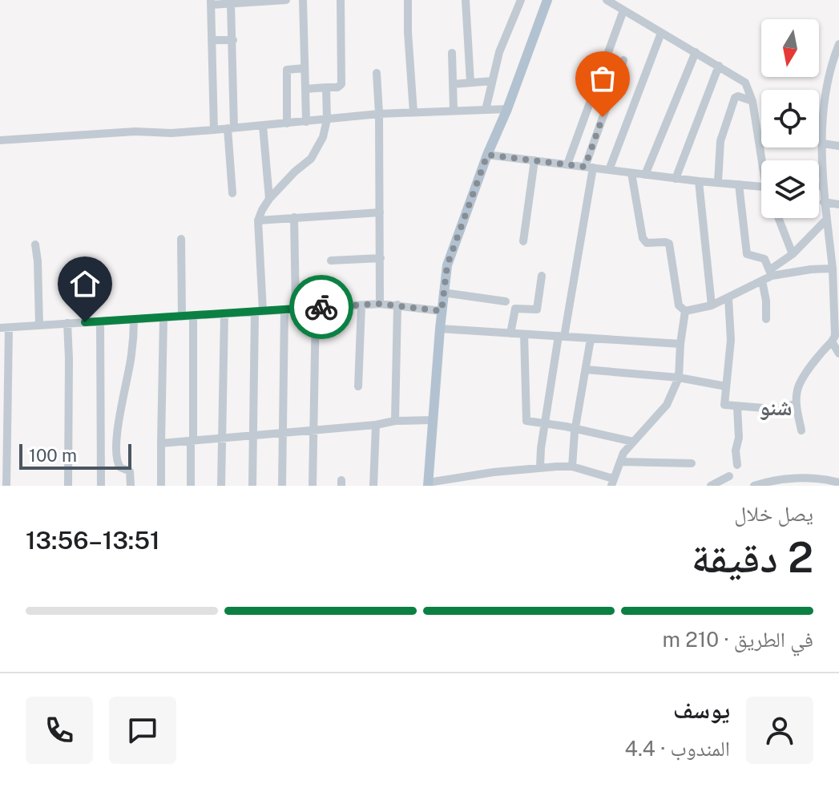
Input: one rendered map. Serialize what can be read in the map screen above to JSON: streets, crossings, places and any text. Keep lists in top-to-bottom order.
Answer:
{
  "districts": ["شنو"],
  "scale_bar": "100 m",
  "north": "bottom",
  "page": {
    "scale": "100 m",
    "heading": ["2 دقيقة", "يصل خلال", "13:51–13:56"],
    "panel": ["يوسف", "المندوب · 4.4"],
    "bar": "في الطريق · 210 m"
  }
}
